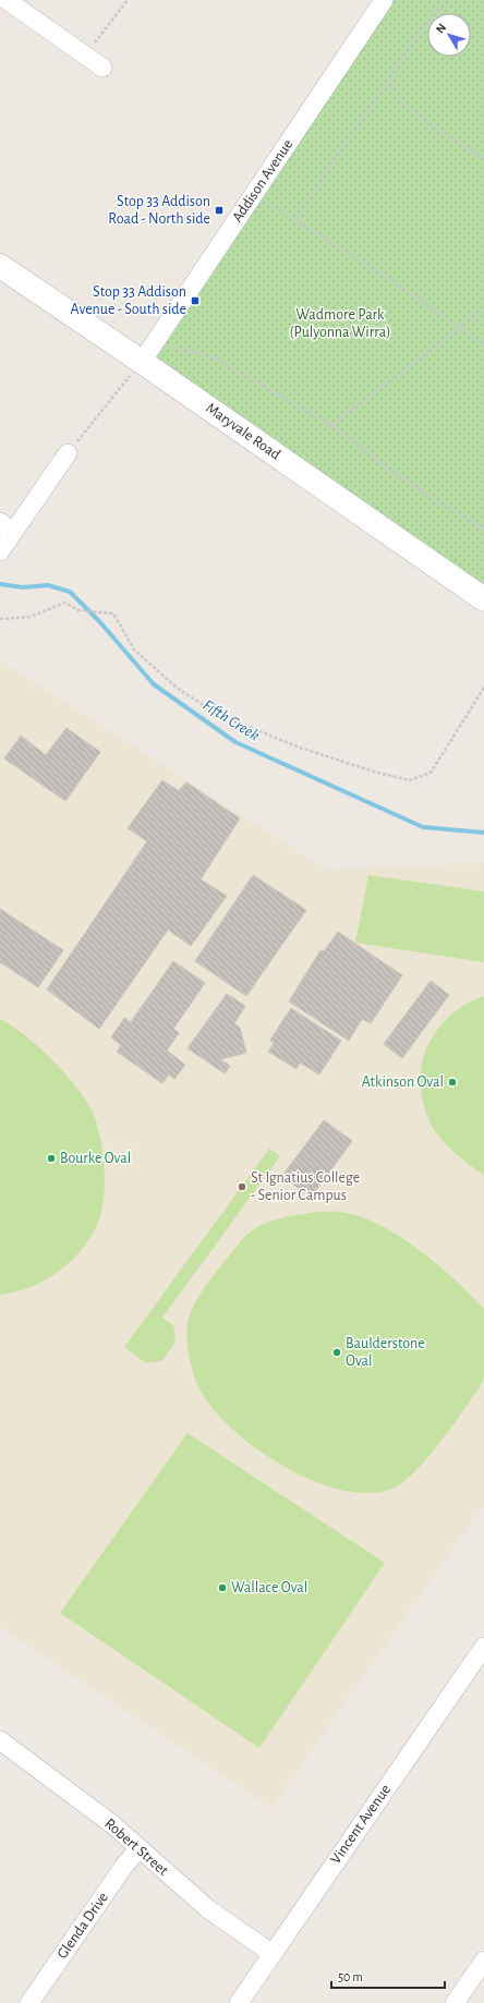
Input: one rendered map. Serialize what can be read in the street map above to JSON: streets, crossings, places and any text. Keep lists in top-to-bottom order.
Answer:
{
  "streets": {
    "main road": ["Maryvale Road"],
    "street": [
      "Addison Avenue",
      "Vincent Avenue",
      "Robert Street",
      "Glenda Drive"
    ]
  },
  "crossings": [
    ["Addison Avenue", "Maryvale Road"],
    ["Vincent Avenue", "Robert Street"],
    ["Robert Street", "Glenda Drive"]
  ],
  "water": ["Fifth Creek"],
  "parks": ["Wadmore Park (Pulyonna Wirra)"],
  "places": {
    "transit": ["Stop 33 Addison Road - North side", "Stop 33 Addison Avenue - South side"],
    "other": [
      "Atkinson Oval",
      "Bourke Oval",
      "St Ignatius College - Senior Campus",
      "Baulderstone Oval",
      "Wallace Oval"
    ]
  },
  "scale_bar": "50 m",
  "north": "top left"
}
